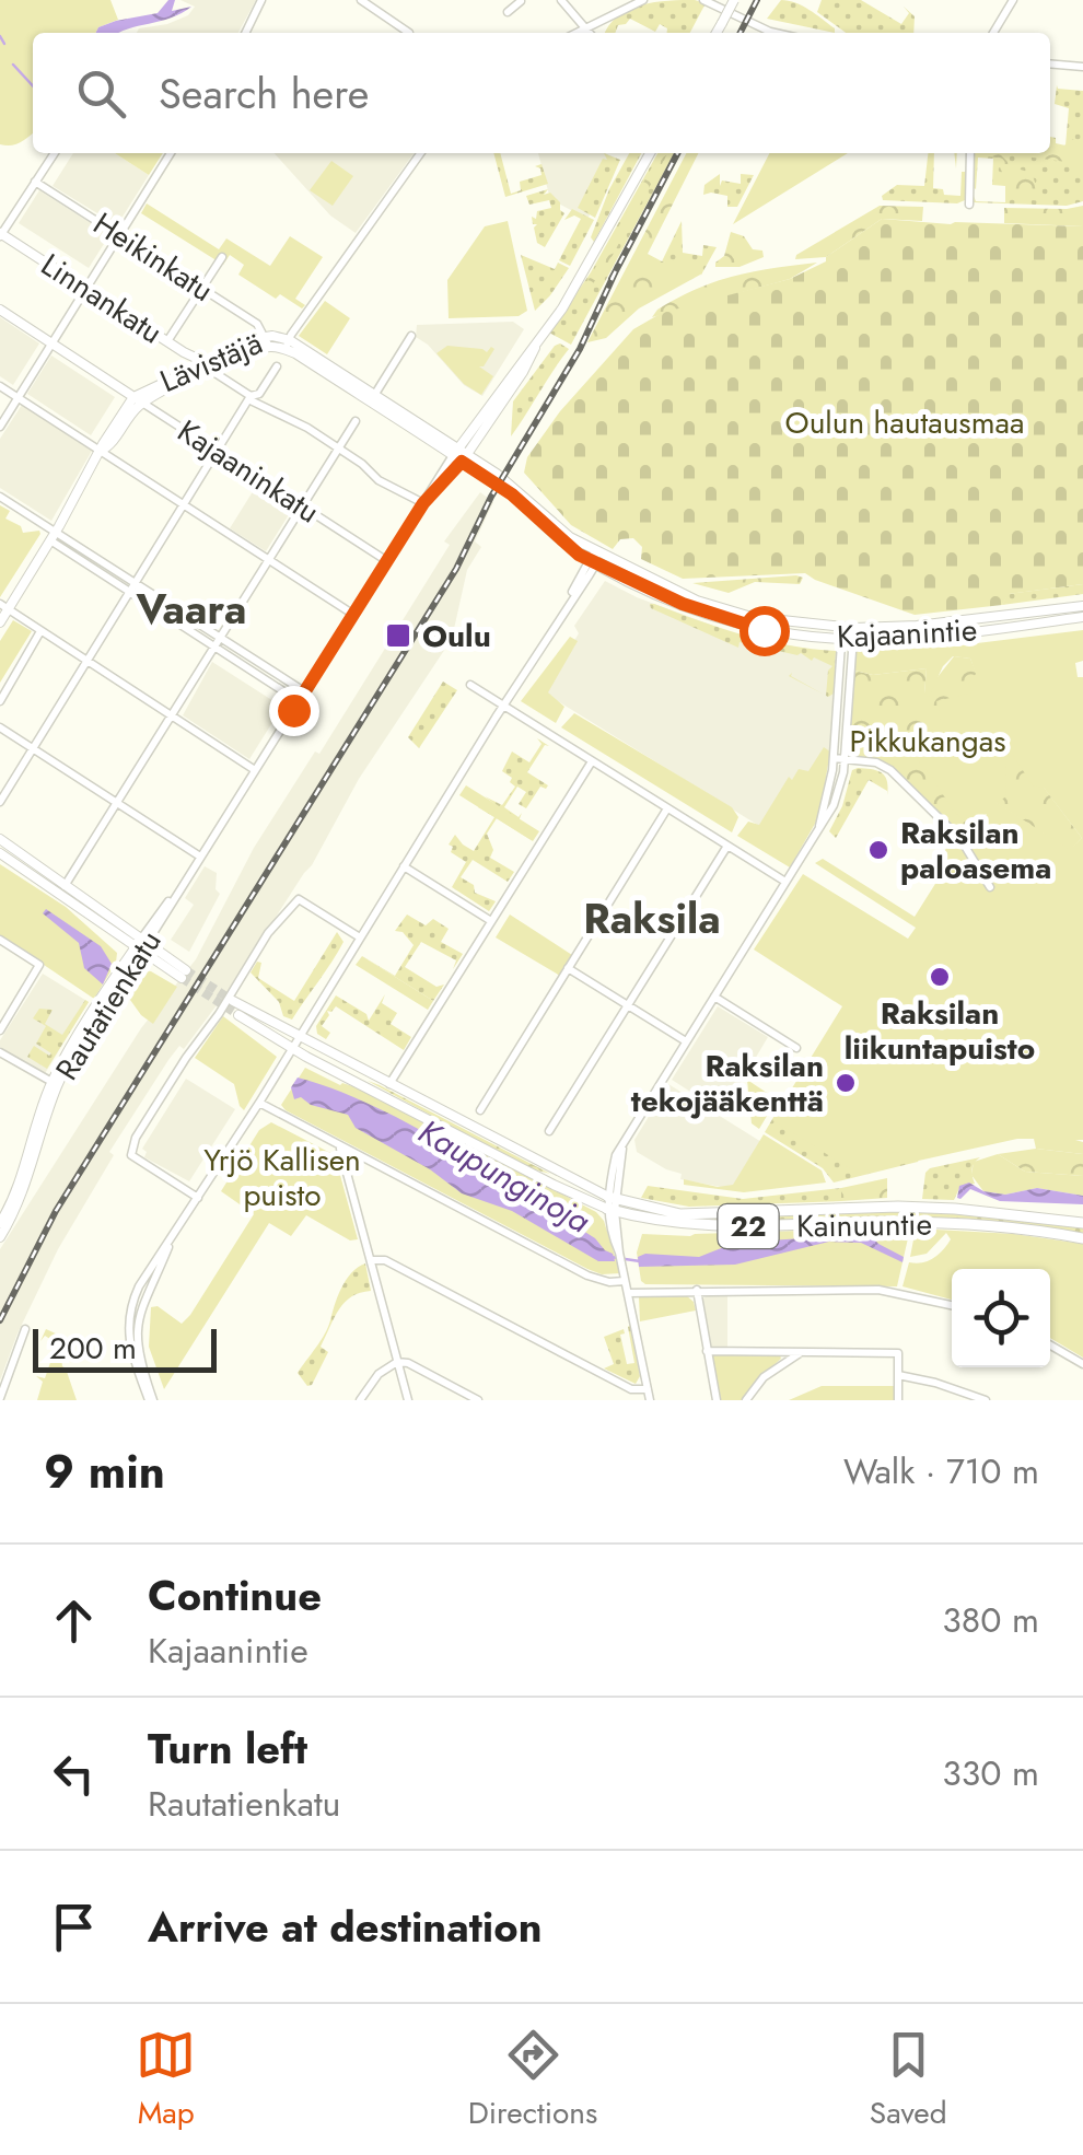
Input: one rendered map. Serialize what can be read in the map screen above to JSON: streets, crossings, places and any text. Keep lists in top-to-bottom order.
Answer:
{
  "streets": {
    "highway": ["Kainuuntie", "22"],
    "main road": [
      "Linnankatu",
      "Lävistäjä",
      "Kajaaninkatu",
      "Kajaanintie",
      "Rautatienkatu"
    ],
    "street": ["Heikinkatu"]
  },
  "crossings": [
    ["Heikinkatu", "Lävistäjä"],
    ["Linnankatu", "Lävistäjä"],
    ["Linnankatu", "Rautatienkatu"],
    ["Lävistäjä", "Kajaaninkatu"],
    ["Kajaaninkatu", "Rautatienkatu"],
    ["Kajaanintie", "Rautatienkatu"]
  ],
  "districts": ["Vaara", "Raksila"],
  "water": ["Kaupunginoja"],
  "parks": ["Oulun hautausmaa", "Pikkukangas", "Yrjö Kallisen puisto"],
  "places": {
    "transit": ["Oulu"],
    "other": ["Raksilan paloasema", "Raksilan liikuntapuisto", "Raksilan tekojääkenttä"]
  },
  "scale_bar": "200 m",
  "page": {
    "search": "Search here",
    "scale": "200 m",
    "heading": ["9 min", "Walk · 710 m"],
    "list": [
      ["Continue", "Kajaanintie", "380 m"],
      ["Turn left", "Rautatienkatu", "330 m"],
      "Arrive at destination"
    ],
    "nav": ["Map", "Directions", "Saved"]
  }
}
